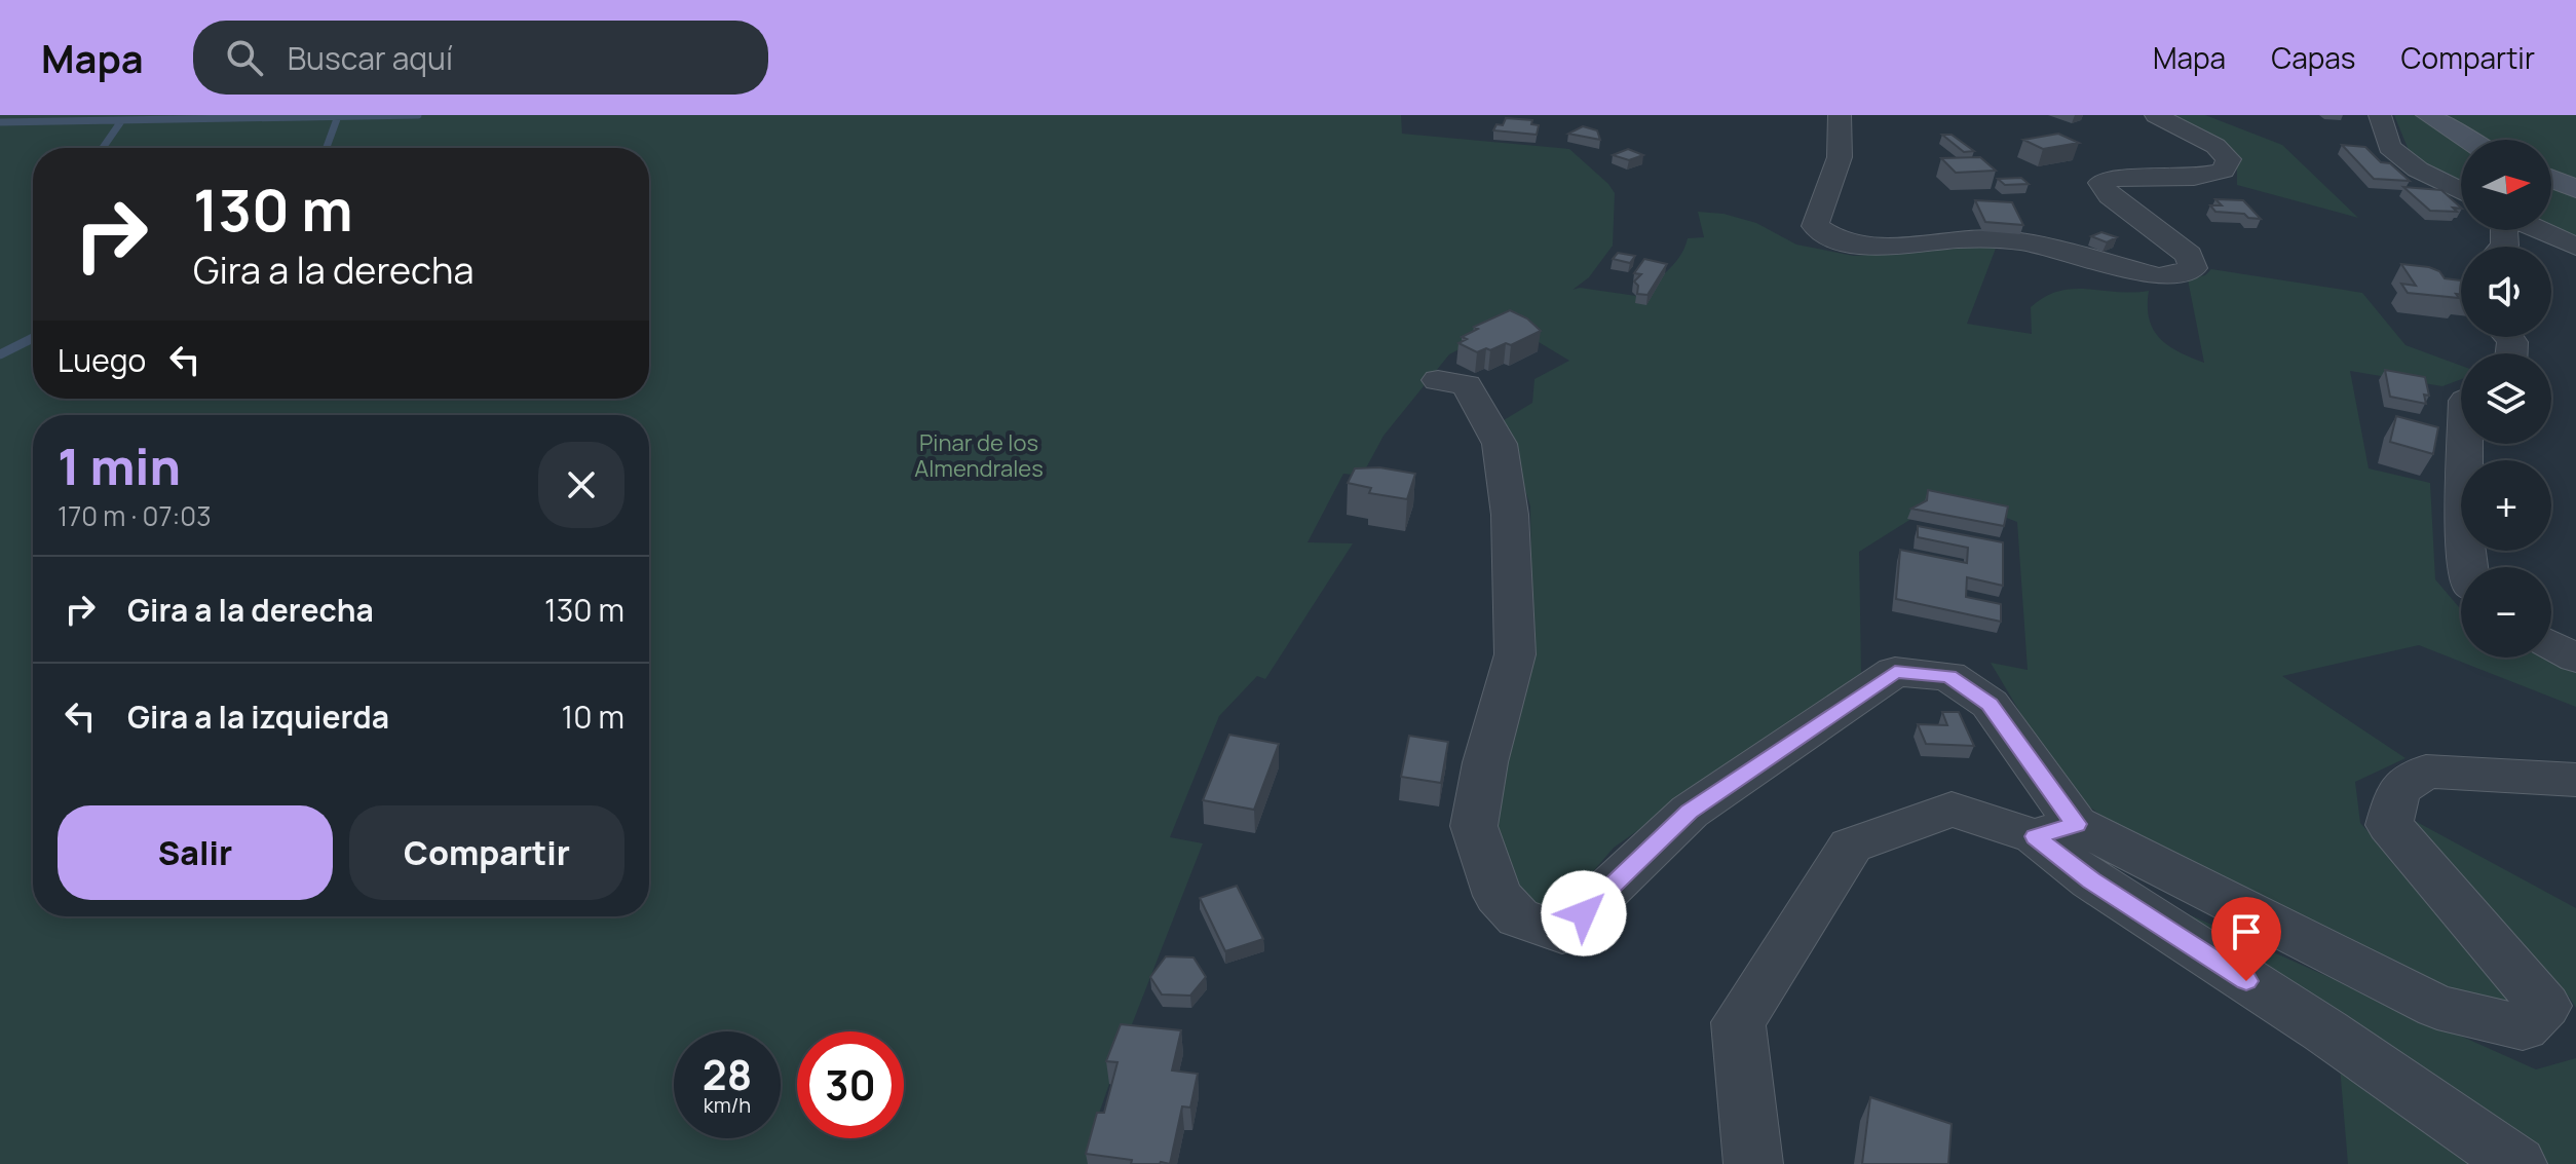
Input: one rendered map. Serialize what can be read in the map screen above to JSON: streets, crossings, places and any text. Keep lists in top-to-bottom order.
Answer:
{
  "parks": ["Pinar de los Almendrales"],
  "north": "right",
  "page": {
    "header": "Mapa",
    "search": "Buscar aquí",
    "nav": ["Mapa", "Capas", "Compartir"],
    "map_buttons": ["+", "−"],
    "turn": ["130 m", "Gira a la derecha"],
    "then": "Luego",
    "heading": ["1 min", "170 m · 07:03"],
    "list": [
      {
        "name": "Gira a la derecha",
        "value": "130 m"
      },
      {
        "name": "Gira a la izquierda",
        "value": "10 m"
      }
    ],
    "buttons": ["Salir", "Compartir"],
    "speed": "28 km/h",
    "limit": "30"
  }
}
